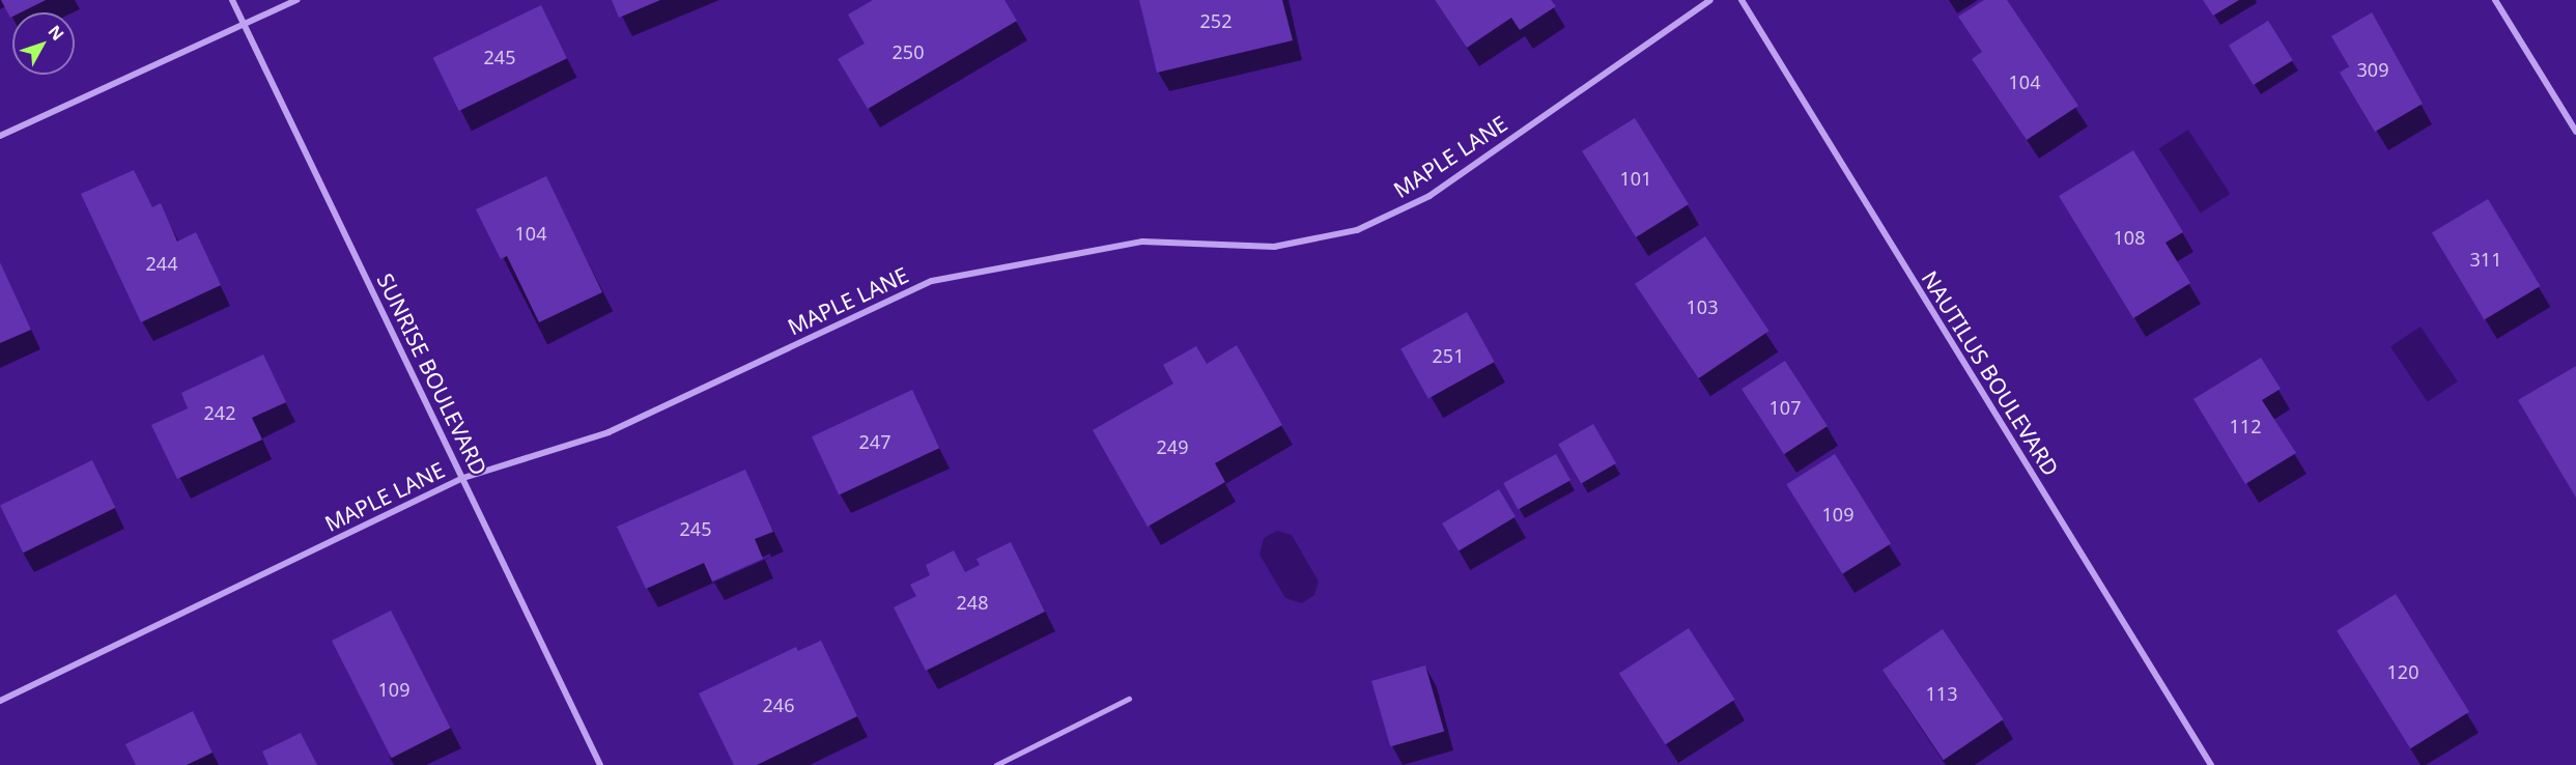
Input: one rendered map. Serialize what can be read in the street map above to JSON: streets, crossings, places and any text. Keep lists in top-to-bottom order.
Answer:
{
  "streets": {
    "street": ["MAPLE LANE", "NAUTILUS BOULEVARD", "SUNRISE BOULEVARD"]
  },
  "crossings": [
    ["MAPLE LANE", "SUNRISE BOULEVARD"]
  ],
  "house_numbers": [
    "252",
    "250",
    "245",
    "309",
    "104",
    "101",
    "104",
    "108",
    "311",
    "244",
    "103",
    "251",
    "107",
    "242",
    "112",
    "247",
    "249",
    "109",
    "245",
    "248",
    "120",
    "109",
    "113",
    "246"
  ],
  "north": "top right"
}
